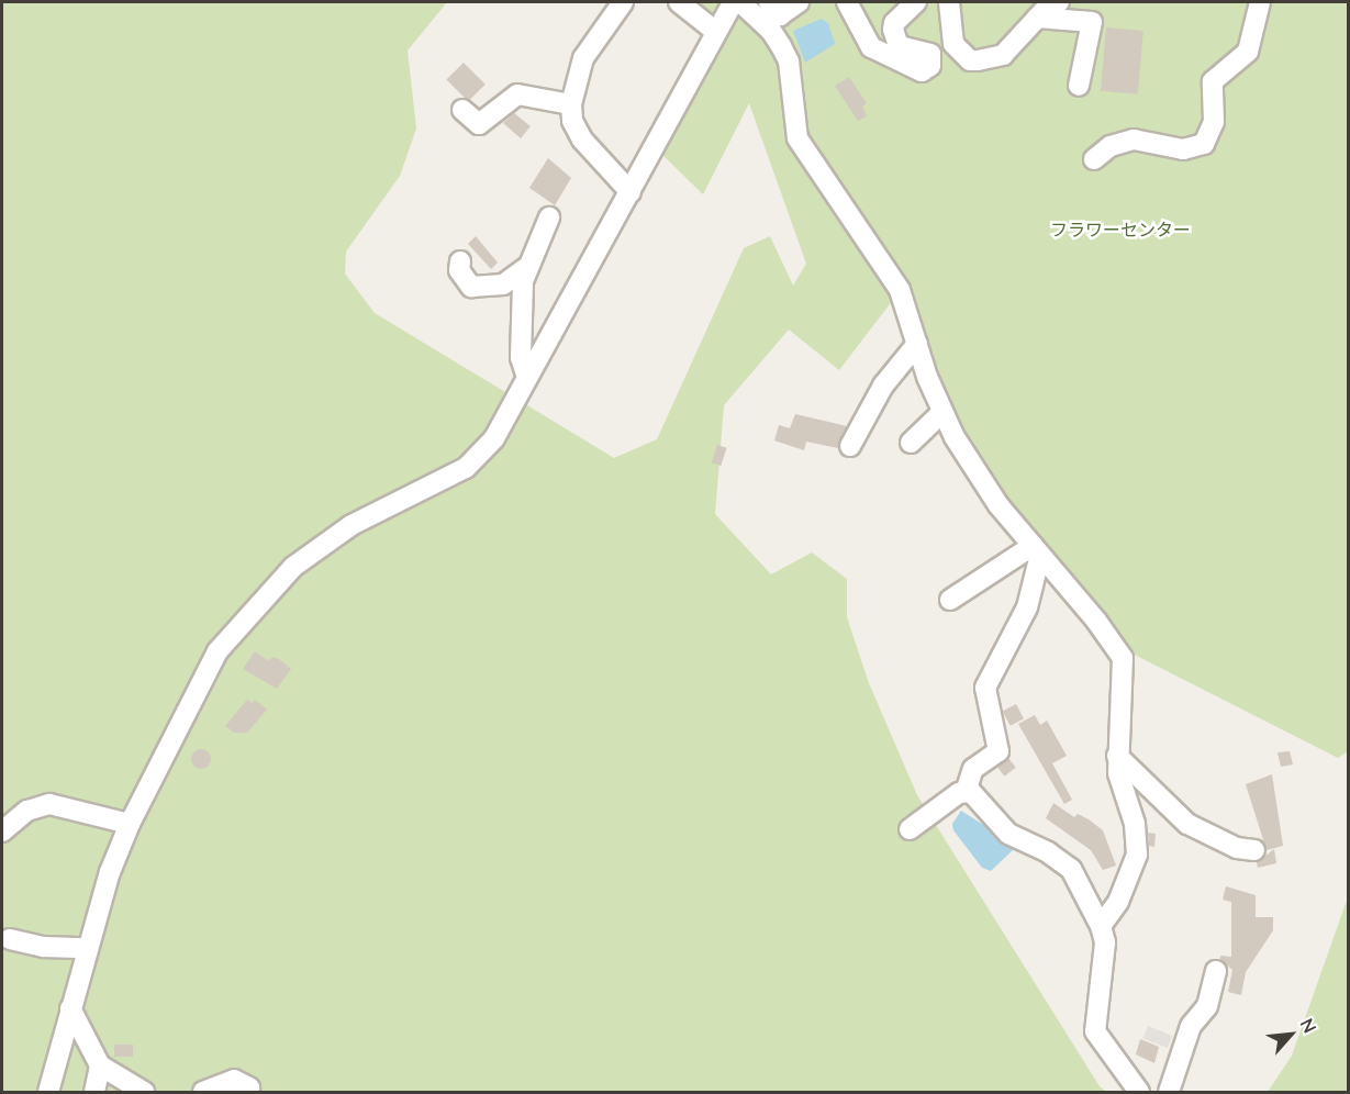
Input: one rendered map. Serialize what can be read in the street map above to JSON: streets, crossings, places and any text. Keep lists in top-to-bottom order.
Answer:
{
  "parks": ["フラワーセンター"],
  "north": "top right"
}
